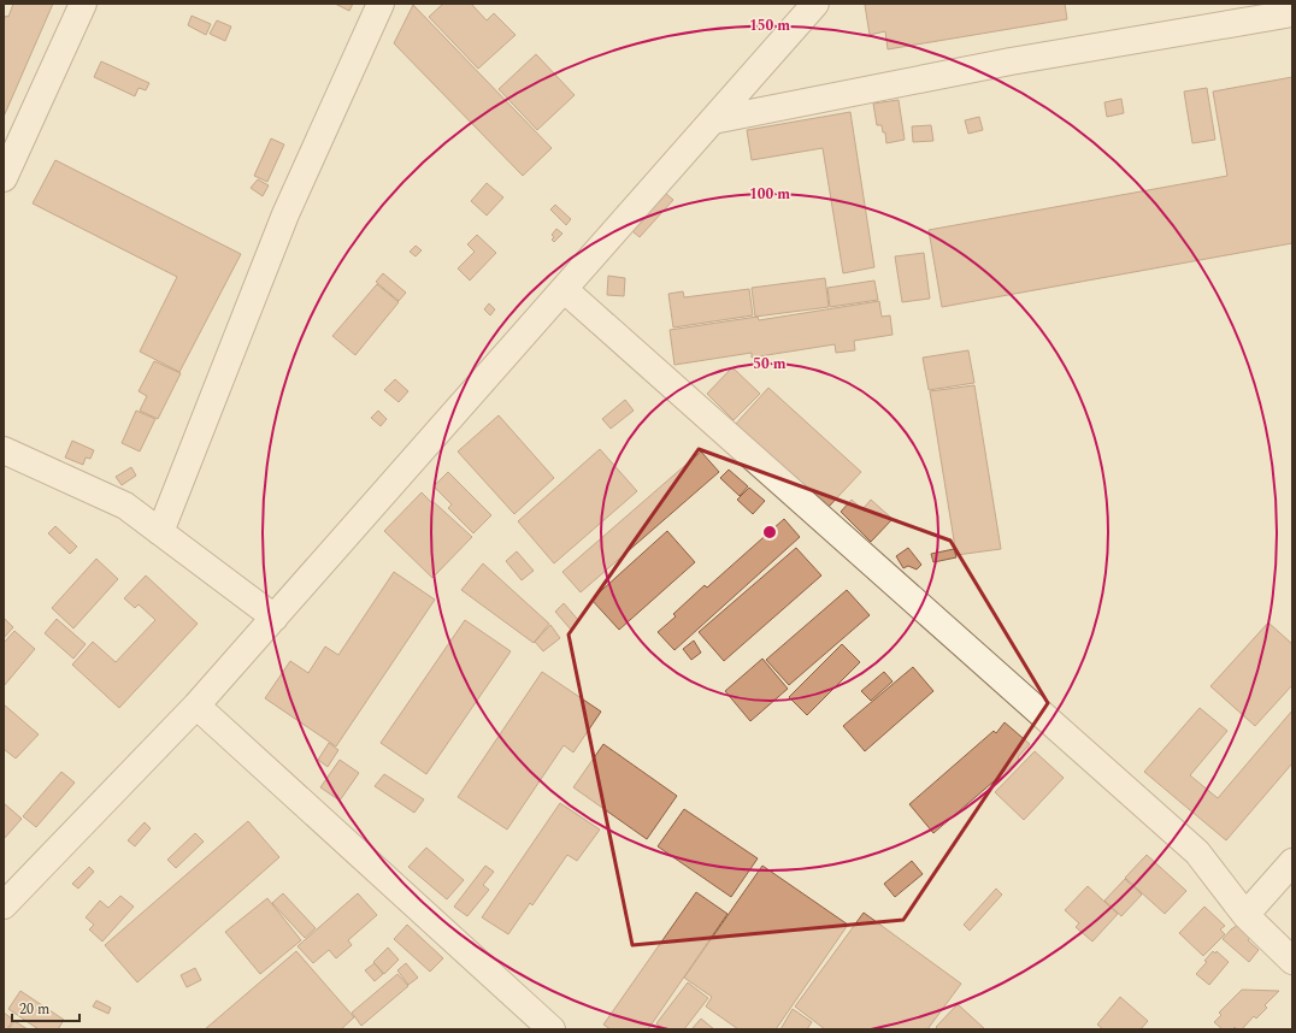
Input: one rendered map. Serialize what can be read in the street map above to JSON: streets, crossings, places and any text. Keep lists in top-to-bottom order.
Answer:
{
  "scale_bar": "20 m",
  "rings": ["150 m", "100 m", "50 m"]
}
